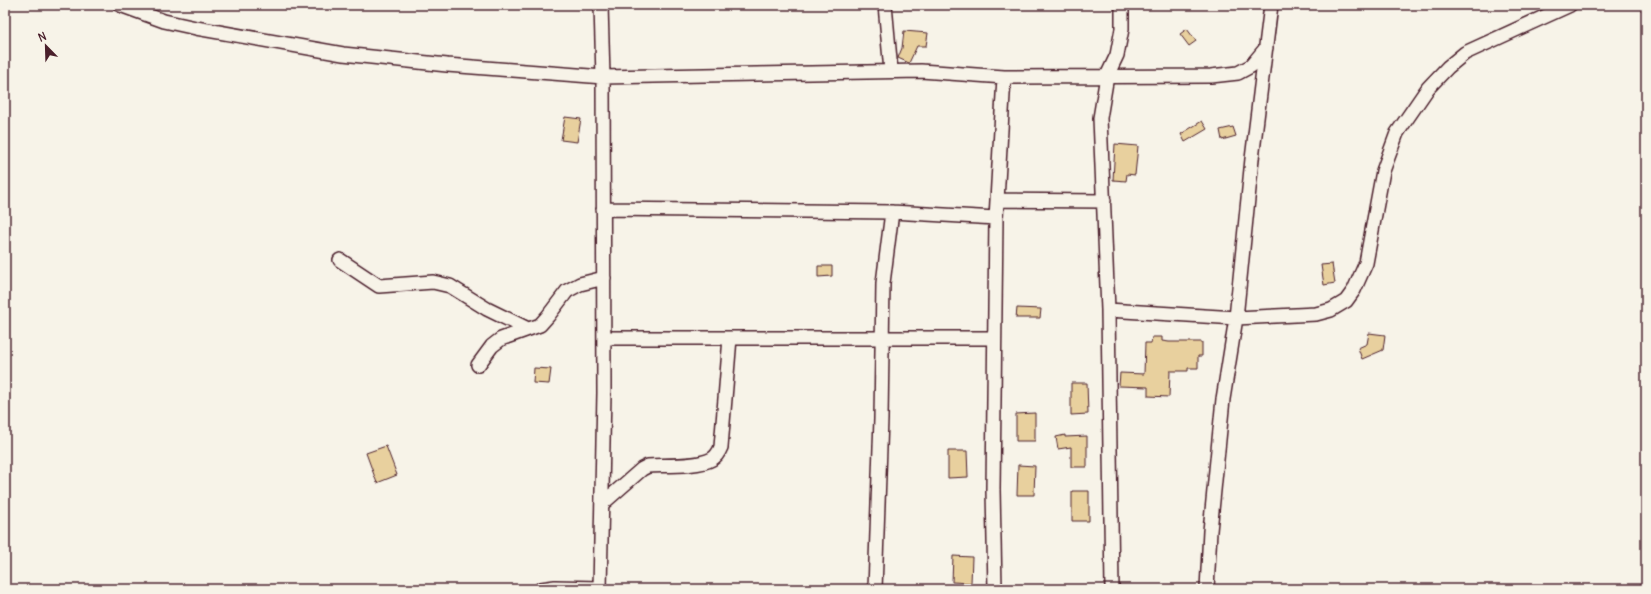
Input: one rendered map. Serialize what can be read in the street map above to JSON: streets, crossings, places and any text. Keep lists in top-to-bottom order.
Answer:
{
  "north": "top left"
}
